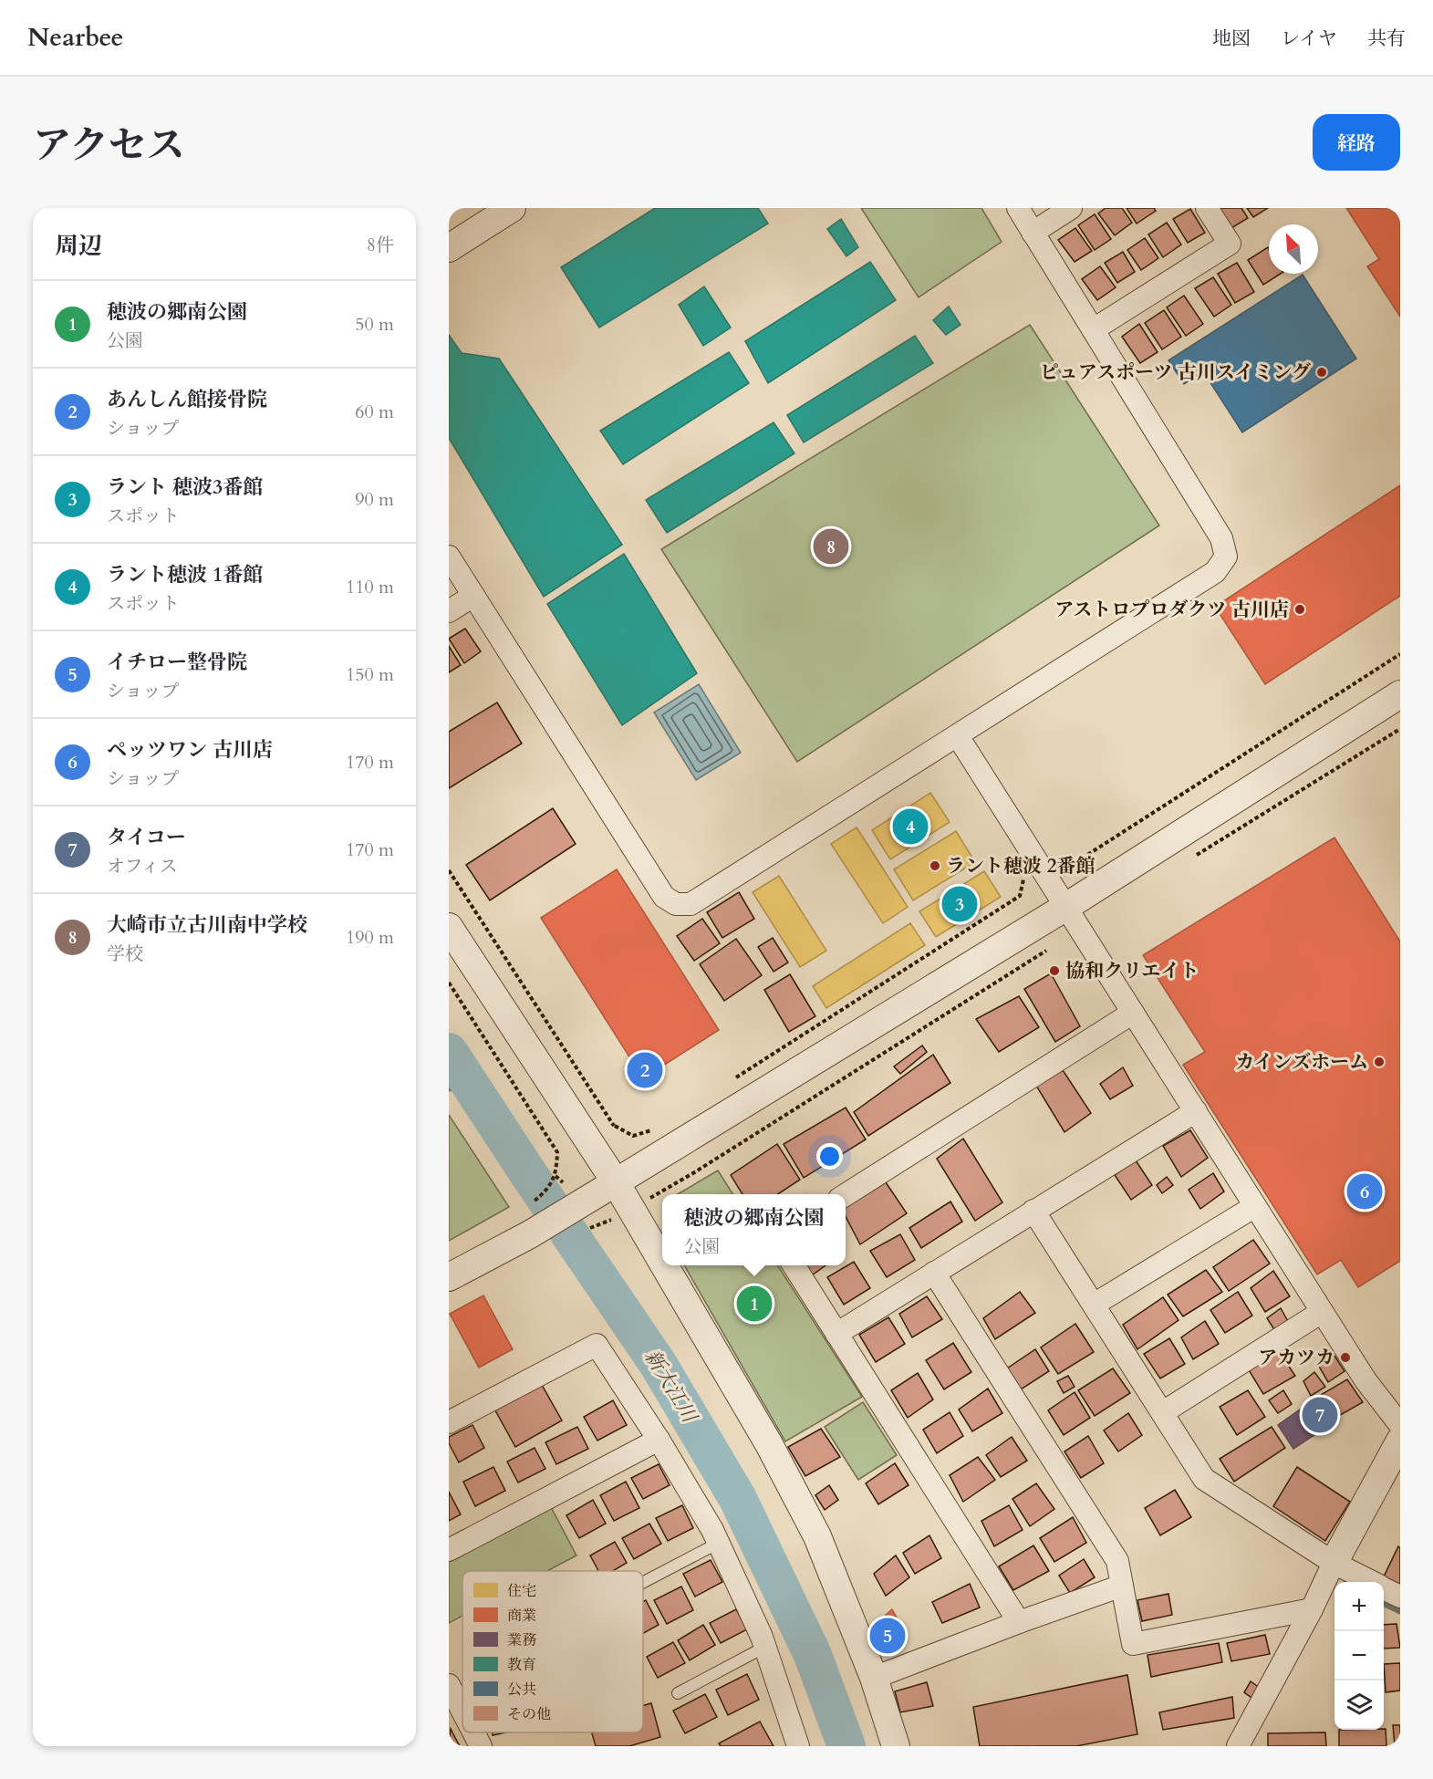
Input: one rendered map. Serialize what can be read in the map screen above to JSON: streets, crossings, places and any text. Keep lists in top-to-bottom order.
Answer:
{
  "water": ["新大江川"],
  "places": [
    "ピュアスポーツ 古川スイミング",
    "アストロプロダクツ 古川店",
    "ラント穂波 2番館",
    "協和クリエイト",
    "カインズホーム",
    "アカツカ"
  ],
  "legend": [
    "住宅",
    "商業",
    "業務",
    "教育",
    "公共",
    "その他"
  ],
  "north": "top left",
  "page": {
    "header": "Nearbee",
    "nav": ["地図", "レイヤ", "共有"],
    "title": "アクセス",
    "buttons": "経路",
    "heading": ["周辺", "8件"],
    "list": [
      {
        "mark": "1",
        "name": "穂波の郷南公園",
        "note": "公園",
        "value": "50 m"
      },
      {
        "mark": "2",
        "name": "あんしん館接骨院",
        "note": "ショップ",
        "value": "60 m"
      },
      {
        "mark": "3",
        "name": "ラント 穂波3番館",
        "note": "スポット",
        "value": "90 m"
      },
      {
        "mark": "4",
        "name": "ラント穂波 1番館",
        "note": "スポット",
        "value": "110 m"
      },
      {
        "mark": "5",
        "name": "イチロー整骨院",
        "note": "ショップ",
        "value": "150 m"
      },
      {
        "mark": "6",
        "name": "ペッツワン 古川店",
        "note": "ショップ",
        "value": "170 m"
      },
      {
        "mark": "7",
        "name": "タイコー",
        "note": "オフィス",
        "value": "170 m"
      },
      {
        "mark": "8",
        "name": "大崎市立古川南中学校",
        "note": "学校",
        "value": "190 m"
      }
    ],
    "pins": [
      "8",
      "4",
      "3",
      "2",
      "6",
      "1",
      "7",
      "5"
    ],
    "popup": ["穂波の郷南公園", "公園"],
    "map_buttons": ["+", "−"]
  }
}
